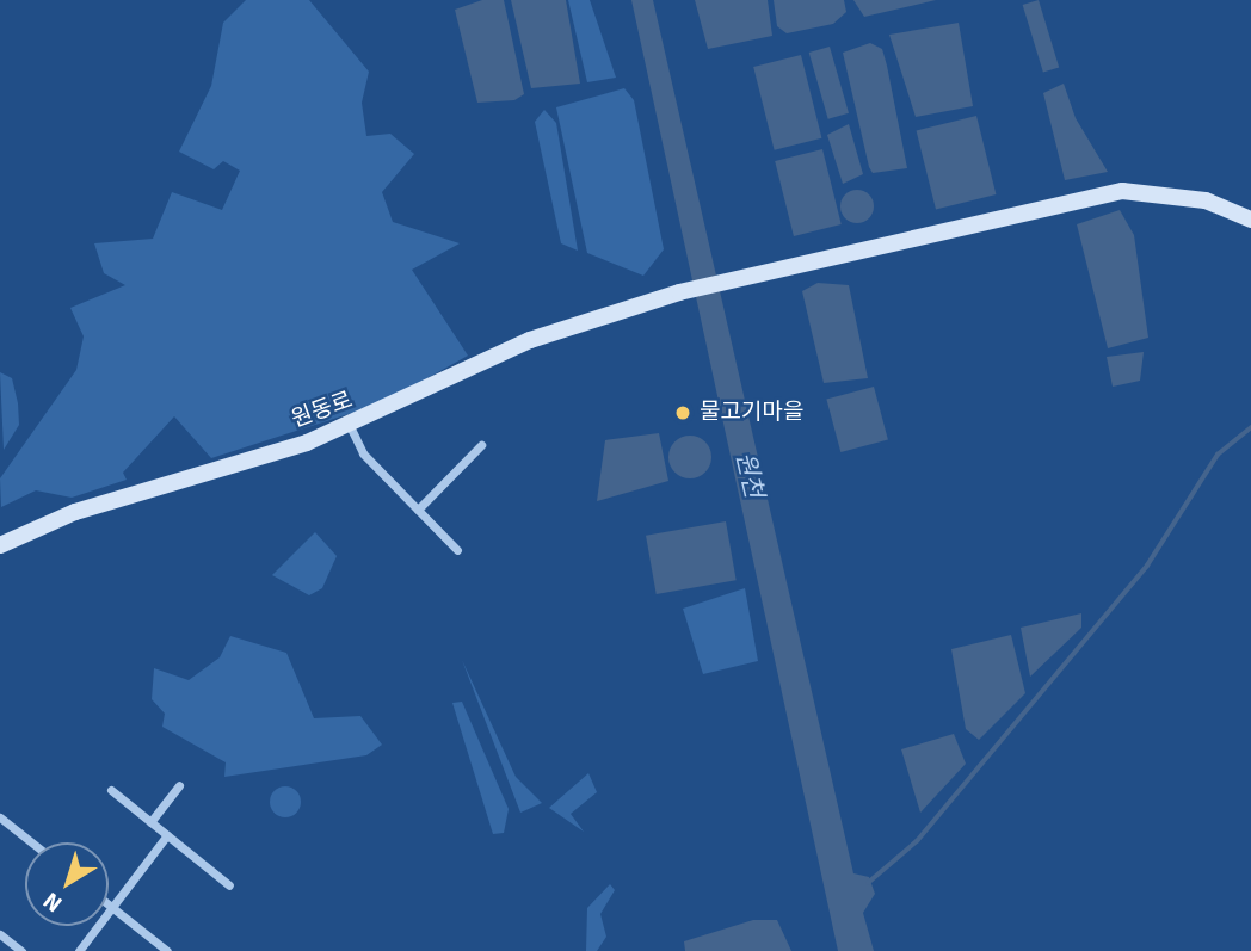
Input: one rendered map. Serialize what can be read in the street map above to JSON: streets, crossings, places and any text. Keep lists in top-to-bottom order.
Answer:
{
  "streets": {
    "street": ["원동로"]
  },
  "water": ["원천"],
  "places": ["물고기마을"],
  "north": "bottom left"
}
